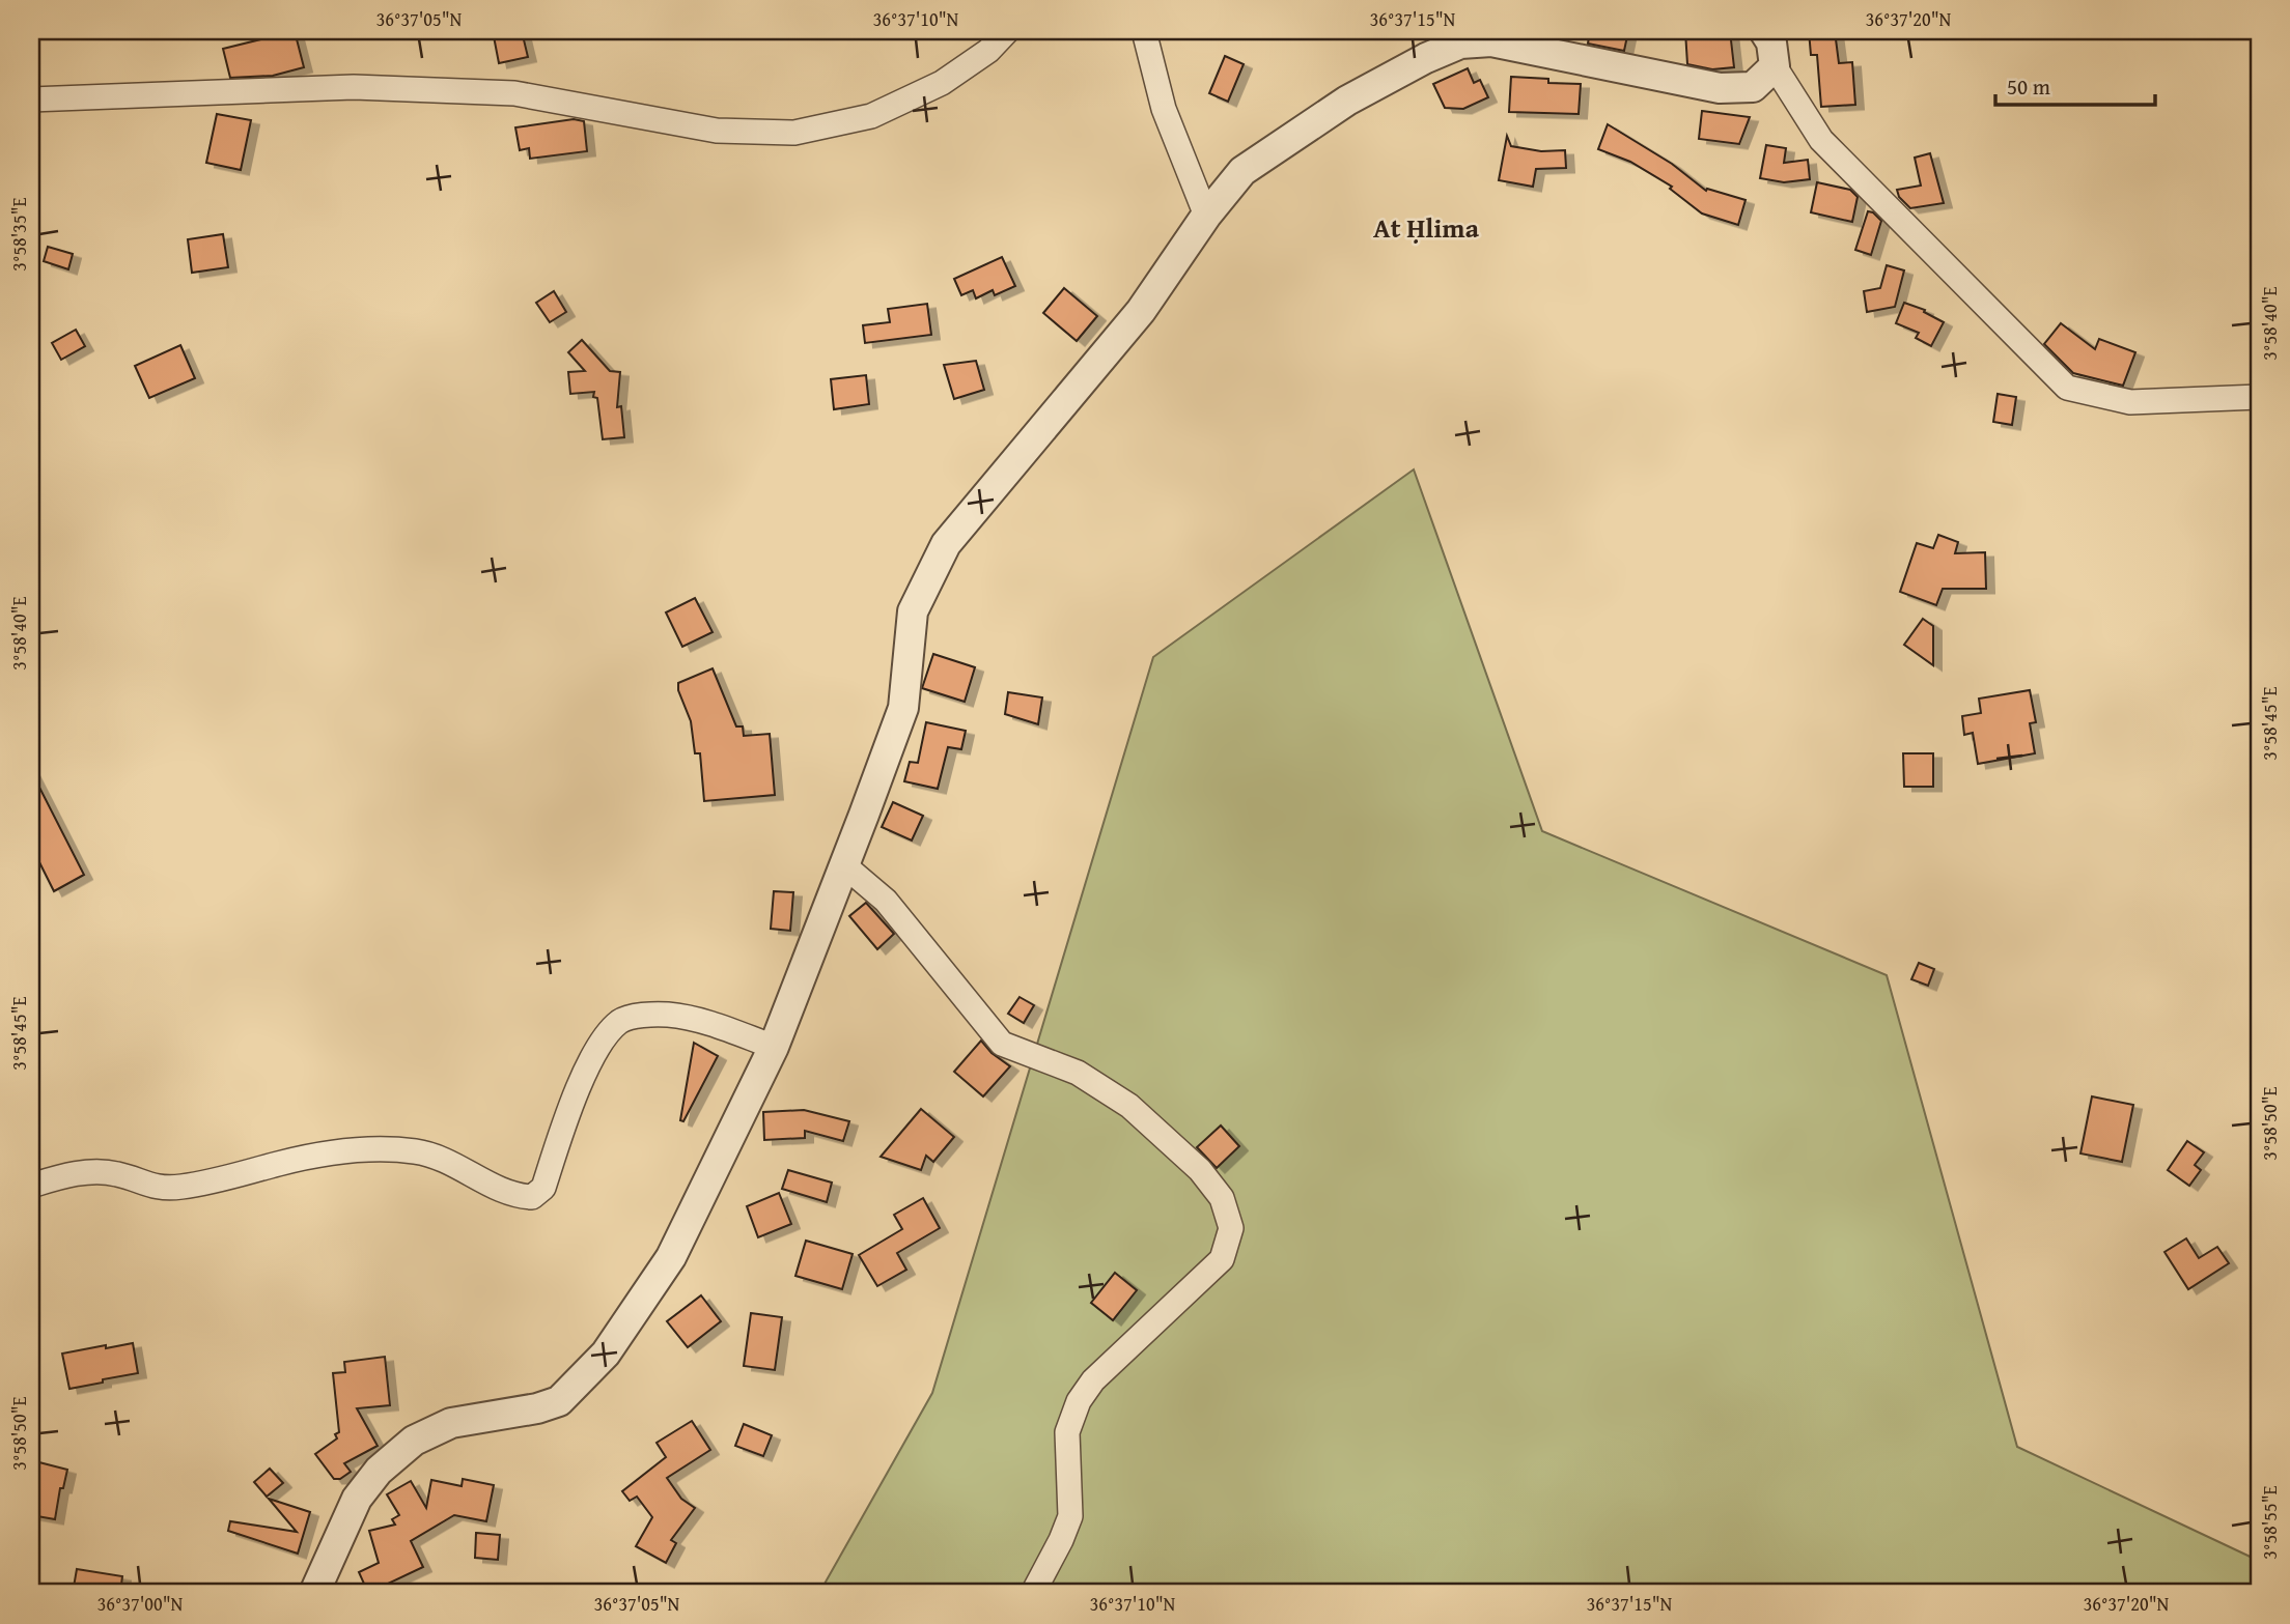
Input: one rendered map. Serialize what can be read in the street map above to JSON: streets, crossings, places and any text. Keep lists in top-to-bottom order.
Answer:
{
  "districts": ["At Ḥlima"],
  "scale_bar": "50 m",
  "coordinates": [
    "36°37'05\"N",
    "36°37'10\"N",
    "36°37'15\"N",
    "36°37'20\"N",
    "3°58'35\"E",
    "3°58'40\"E",
    "3°58'45\"E",
    "3°58'50\"E",
    "3°58'55\"E",
    "36°37'00\"N"
  ]
}
